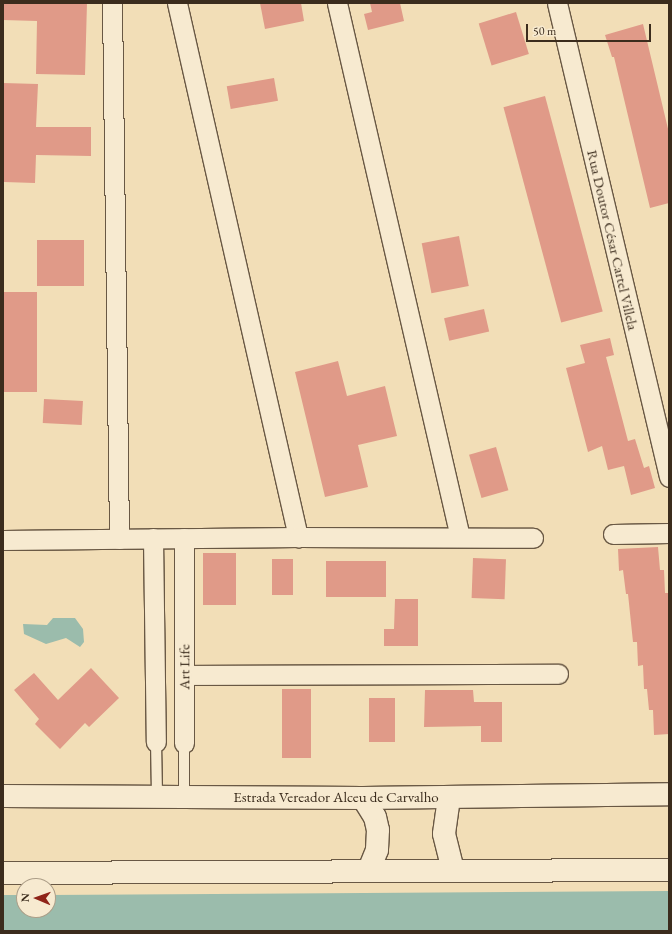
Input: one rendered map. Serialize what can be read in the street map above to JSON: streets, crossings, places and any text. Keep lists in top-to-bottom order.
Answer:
{
  "streets": {
    "street": ["Rua Doutor César Cartel Villela", "Art Life", "Estrada Vereador Alceu de Carvalho"]
  },
  "crossings": [
    ["Art Life", "Estrada Vereador Alceu de Carvalho"]
  ],
  "scale_bar": "50 m",
  "north": "left"
}
